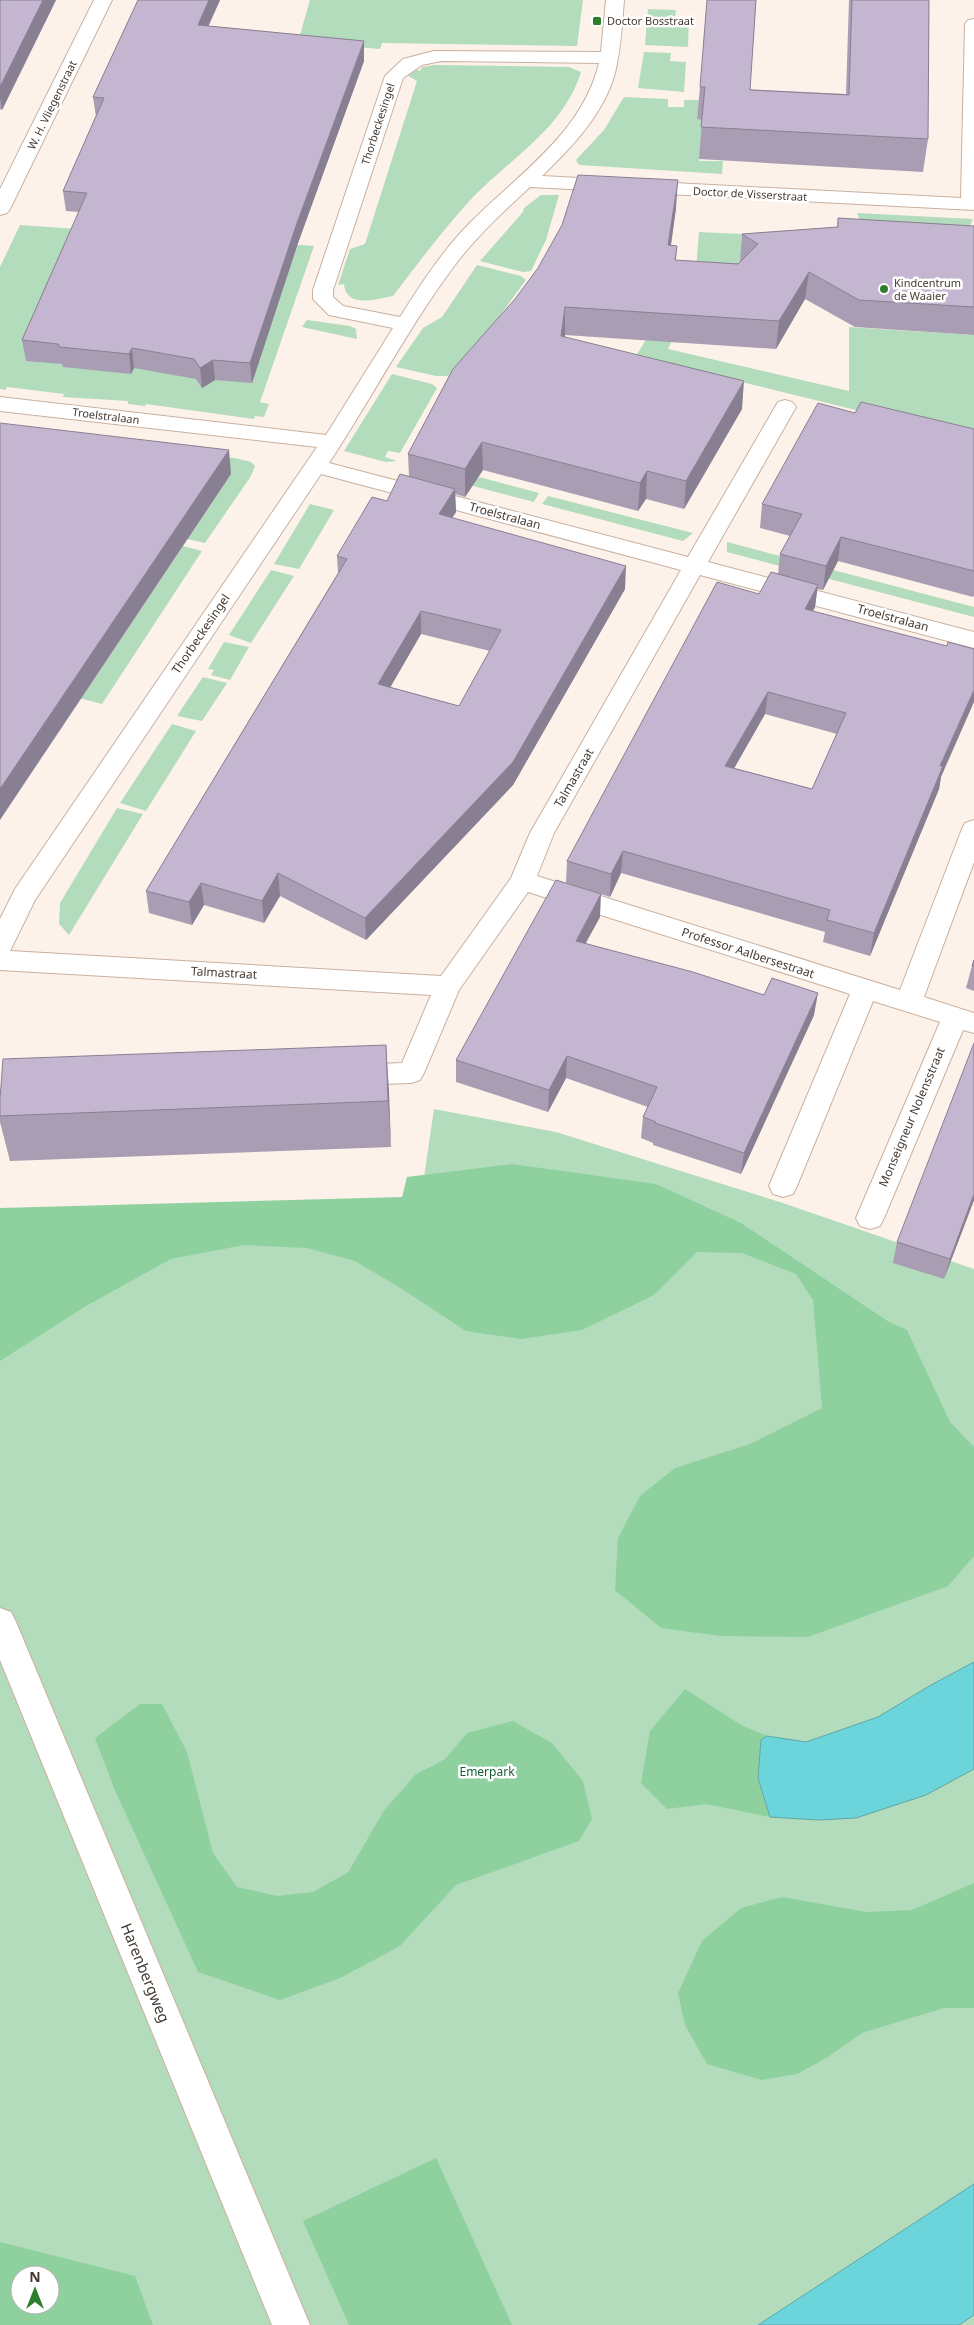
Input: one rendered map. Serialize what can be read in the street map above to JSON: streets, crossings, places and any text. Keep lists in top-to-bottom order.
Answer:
{
  "streets": {
    "street": [
      "W. H. Vliegenstraat",
      "Thorbeckesingel",
      "Doctor de Visserstraat",
      "Troelstralaan",
      "Talmastraat",
      "Professor Aalbersestraat",
      "Monseigneur Nolensstraat",
      "Harenbergweg"
    ]
  },
  "crossings": [
    ["Thorbeckesingel", "Doctor de Visserstraat"],
    ["Thorbeckesingel", "Troelstralaan"],
    ["Troelstralaan", "Talmastraat"],
    ["Talmastraat", "Professor Aalbersestraat"],
    ["Professor Aalbersestraat", "Monseigneur Nolensstraat"]
  ],
  "parks": ["Emerpark"],
  "places": {
    "transit": ["Doctor Bosstraat"],
    "other": ["Kindcentrum de Waaier"]
  },
  "north": "top"
}
